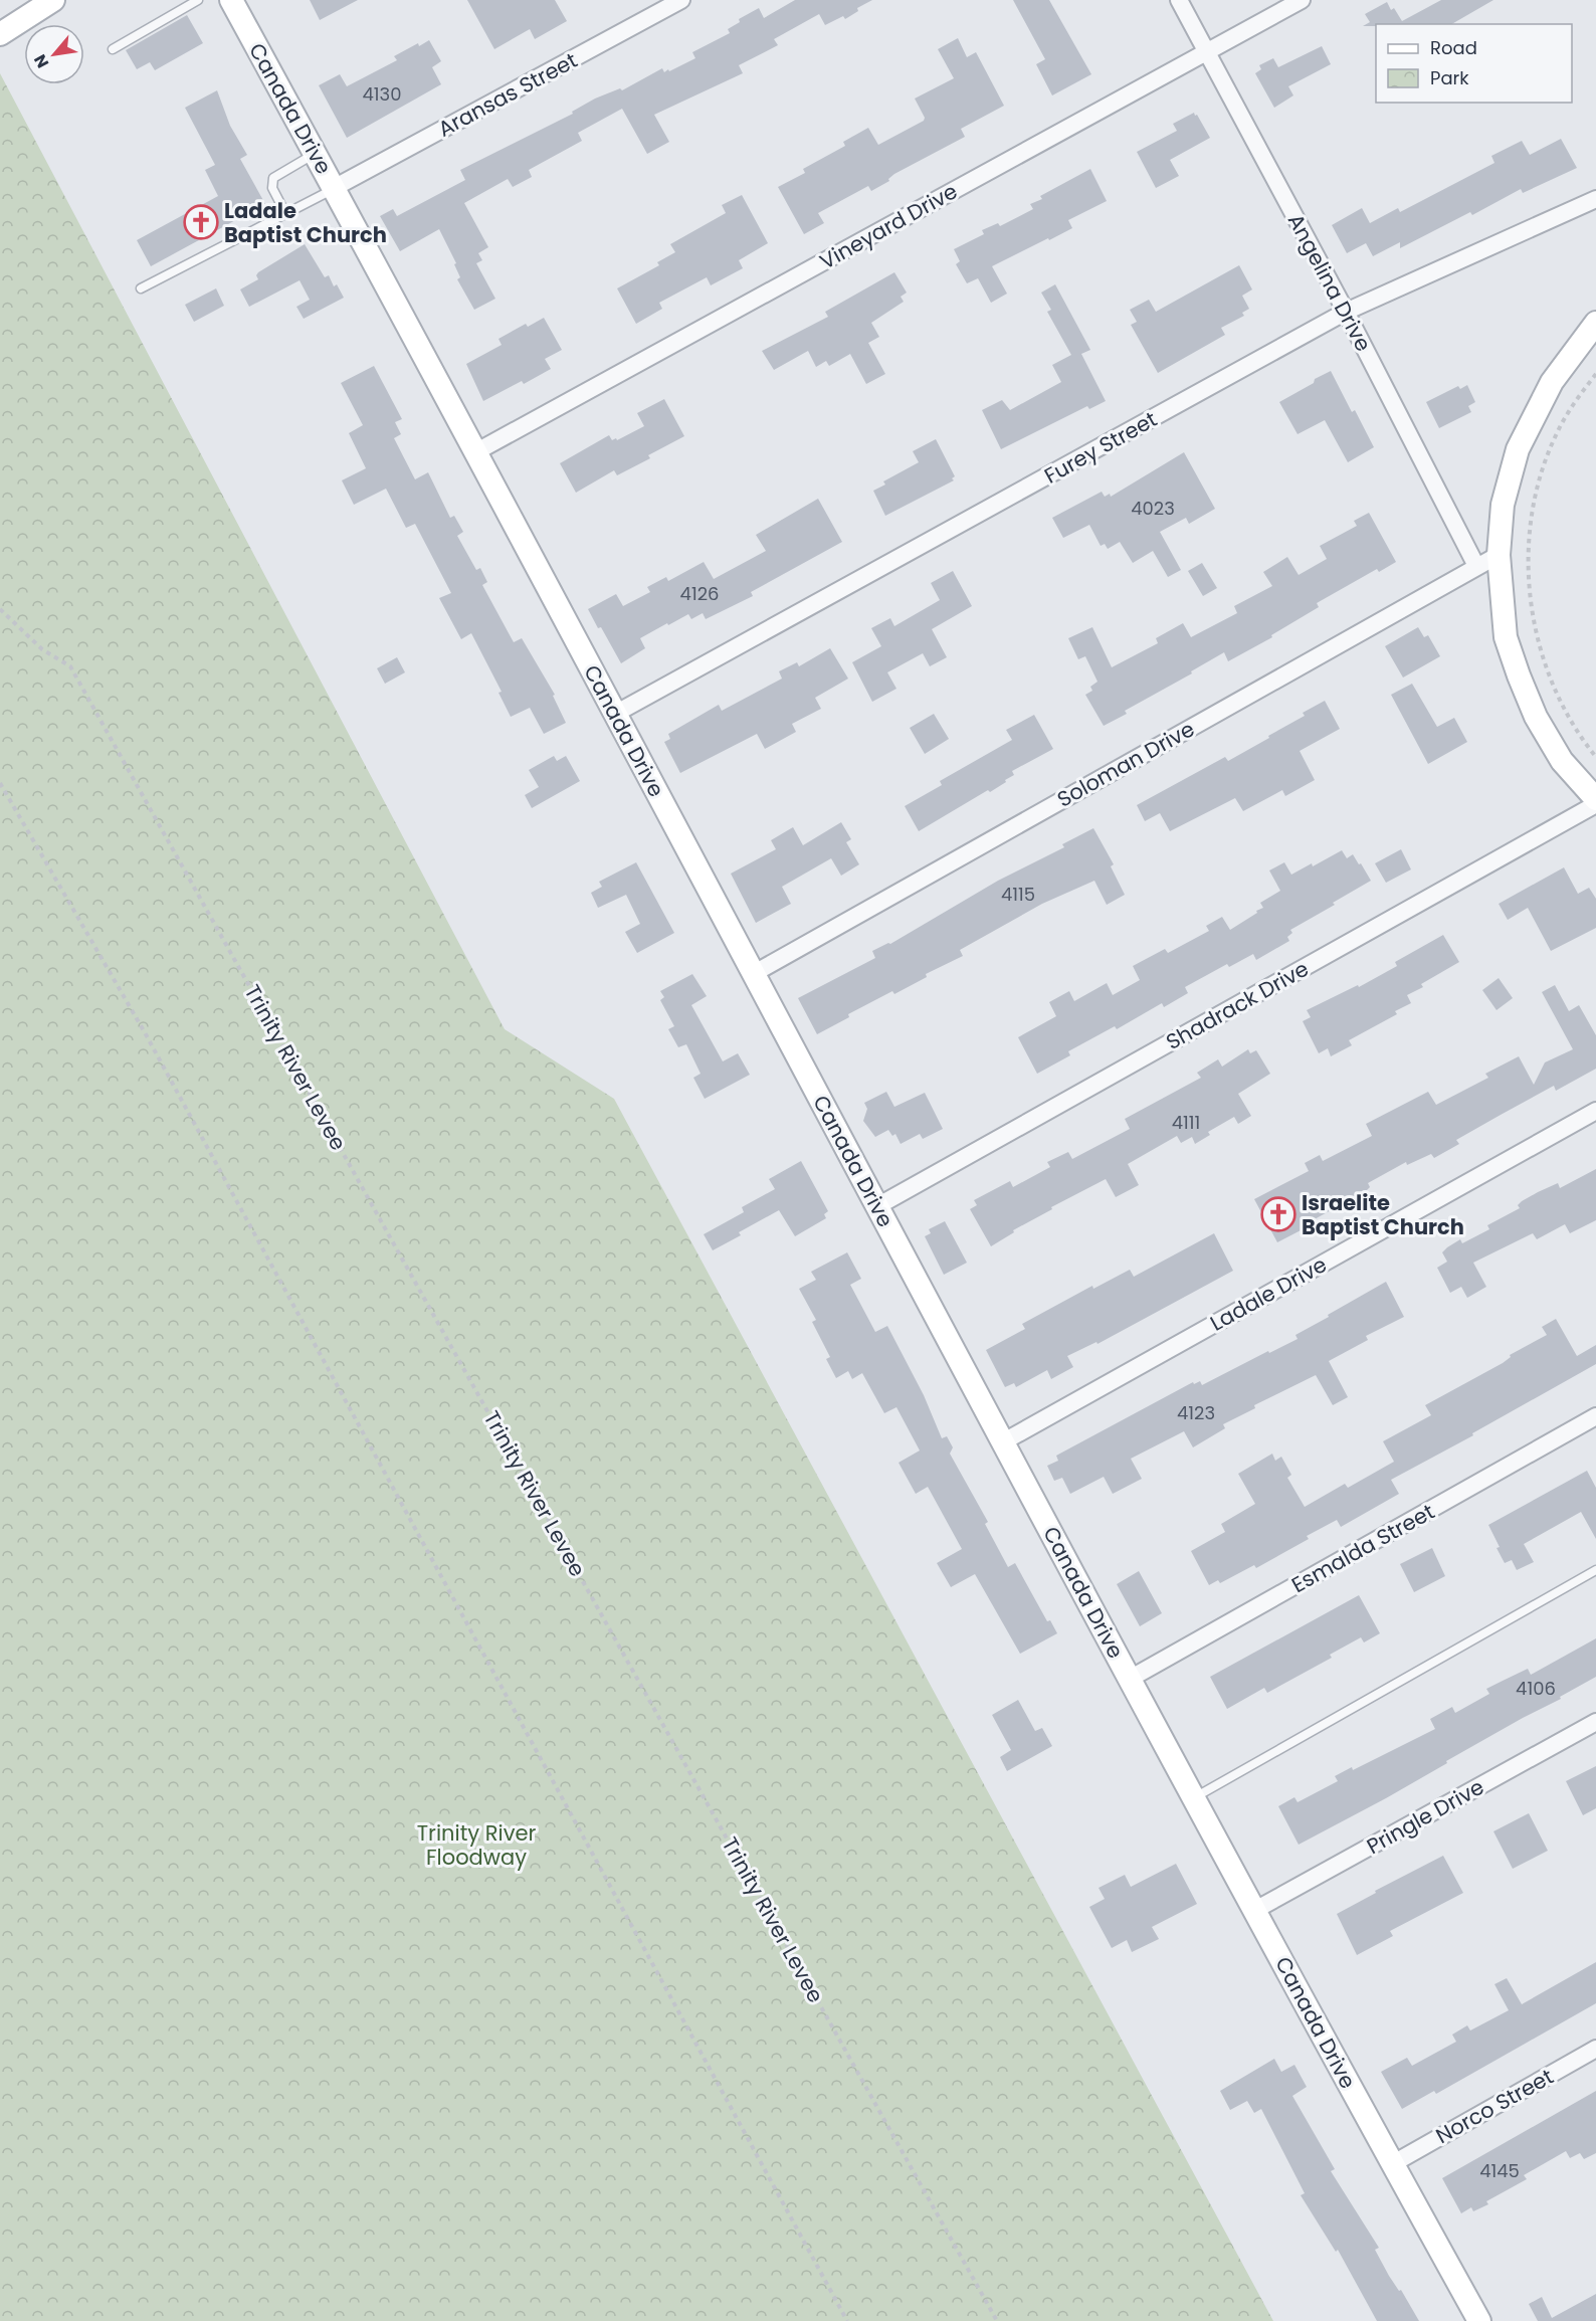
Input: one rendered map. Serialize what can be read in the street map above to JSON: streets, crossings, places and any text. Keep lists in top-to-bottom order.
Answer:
{
  "streets": {
    "street": [
      "Aransas Street",
      "Canada Drive",
      "Vineyard Drive",
      "Angelina Drive",
      "Furey Street",
      "Soloman Drive",
      "Shadrack Drive",
      "Ladale Drive",
      "Esmalda Street",
      "Pringle Drive",
      "Norco Street"
    ],
    "path": ["Trinity River Levee"]
  },
  "crossings": [
    ["Aransas Street", "Canada Drive"],
    ["Canada Drive", "Vineyard Drive"],
    ["Canada Drive", "Furey Street"],
    ["Canada Drive", "Soloman Drive"],
    ["Canada Drive", "Shadrack Drive"],
    ["Canada Drive", "Ladale Drive"],
    ["Canada Drive", "Esmalda Street"],
    ["Canada Drive", "Pringle Drive"],
    ["Canada Drive", "Norco Street"],
    ["Vineyard Drive", "Angelina Drive"],
    ["Angelina Drive", "Furey Street"],
    ["Angelina Drive", "Soloman Drive"]
  ],
  "parks": ["Trinity River Floodway"],
  "places": {
    "church": ["Ladale Baptist Church", "Israelite Baptist Church"]
  },
  "house_numbers": [
    "4130",
    "4023",
    "4126",
    "4115",
    "4111",
    "4123",
    "4106",
    "4145"
  ],
  "legend": ["Road", "Park"],
  "north": "bottom left"
}
